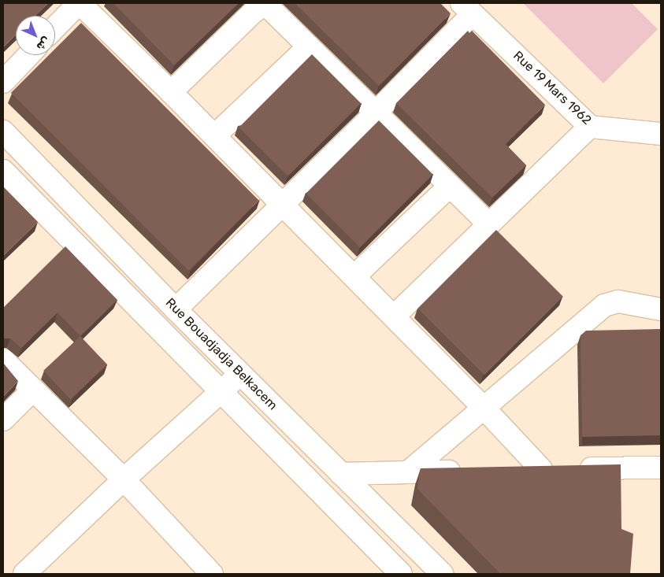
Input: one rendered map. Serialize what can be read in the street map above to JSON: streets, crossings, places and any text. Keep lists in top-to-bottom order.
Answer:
{
  "streets": {
    "street": ["Rue 19 Mars 1962", "Rue Bouadjadja Belkacem"]
  },
  "north": "bottom right"
}
